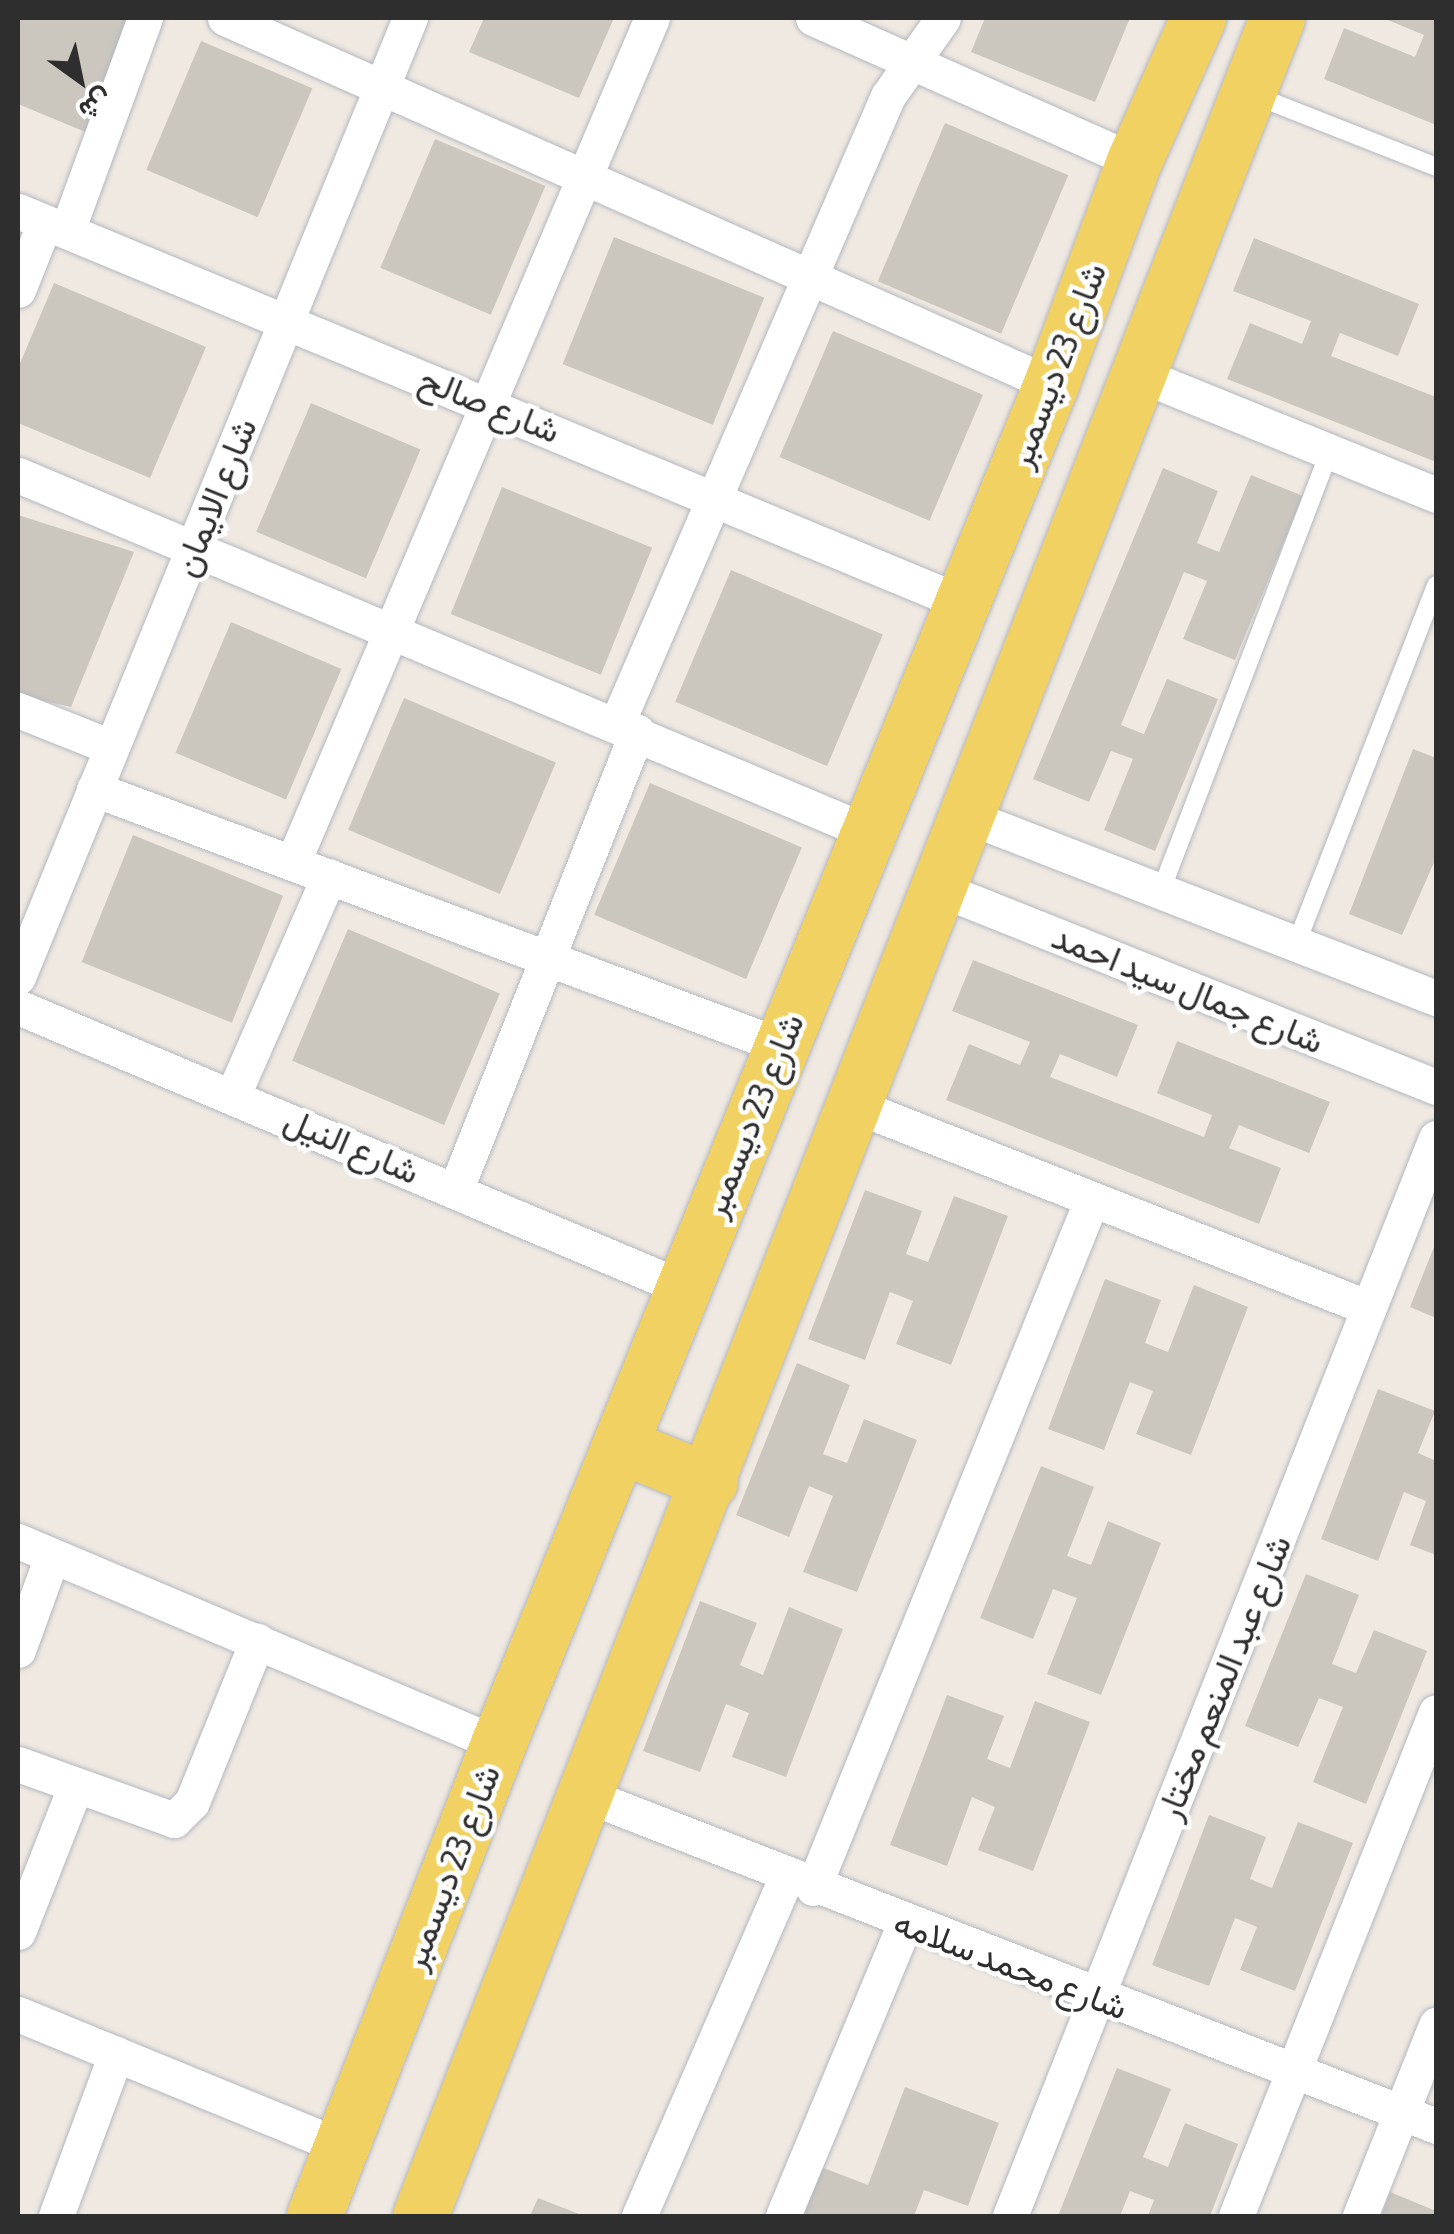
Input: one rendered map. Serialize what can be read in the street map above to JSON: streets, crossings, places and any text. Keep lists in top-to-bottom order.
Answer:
{
  "streets": {
    "main road": ["شارع 23 ديسمبر"],
    "street": [
      "شارع صالح",
      "شارع الايمان",
      "شارع جمال سيد احمد",
      "شارع النيل",
      "شارع عبد المنعم مختار",
      "شارع محمد سلامه"
    ]
  },
  "crossings": [
    ["شارع 23 ديسمبر", "شارع صالح"],
    ["شارع 23 ديسمبر", "شارع النيل"],
    ["شارع صالح", "شارع الايمان"],
    ["شارع عبد المنعم مختار", "شارع محمد سلامه"]
  ],
  "north": "bottom right"
}
